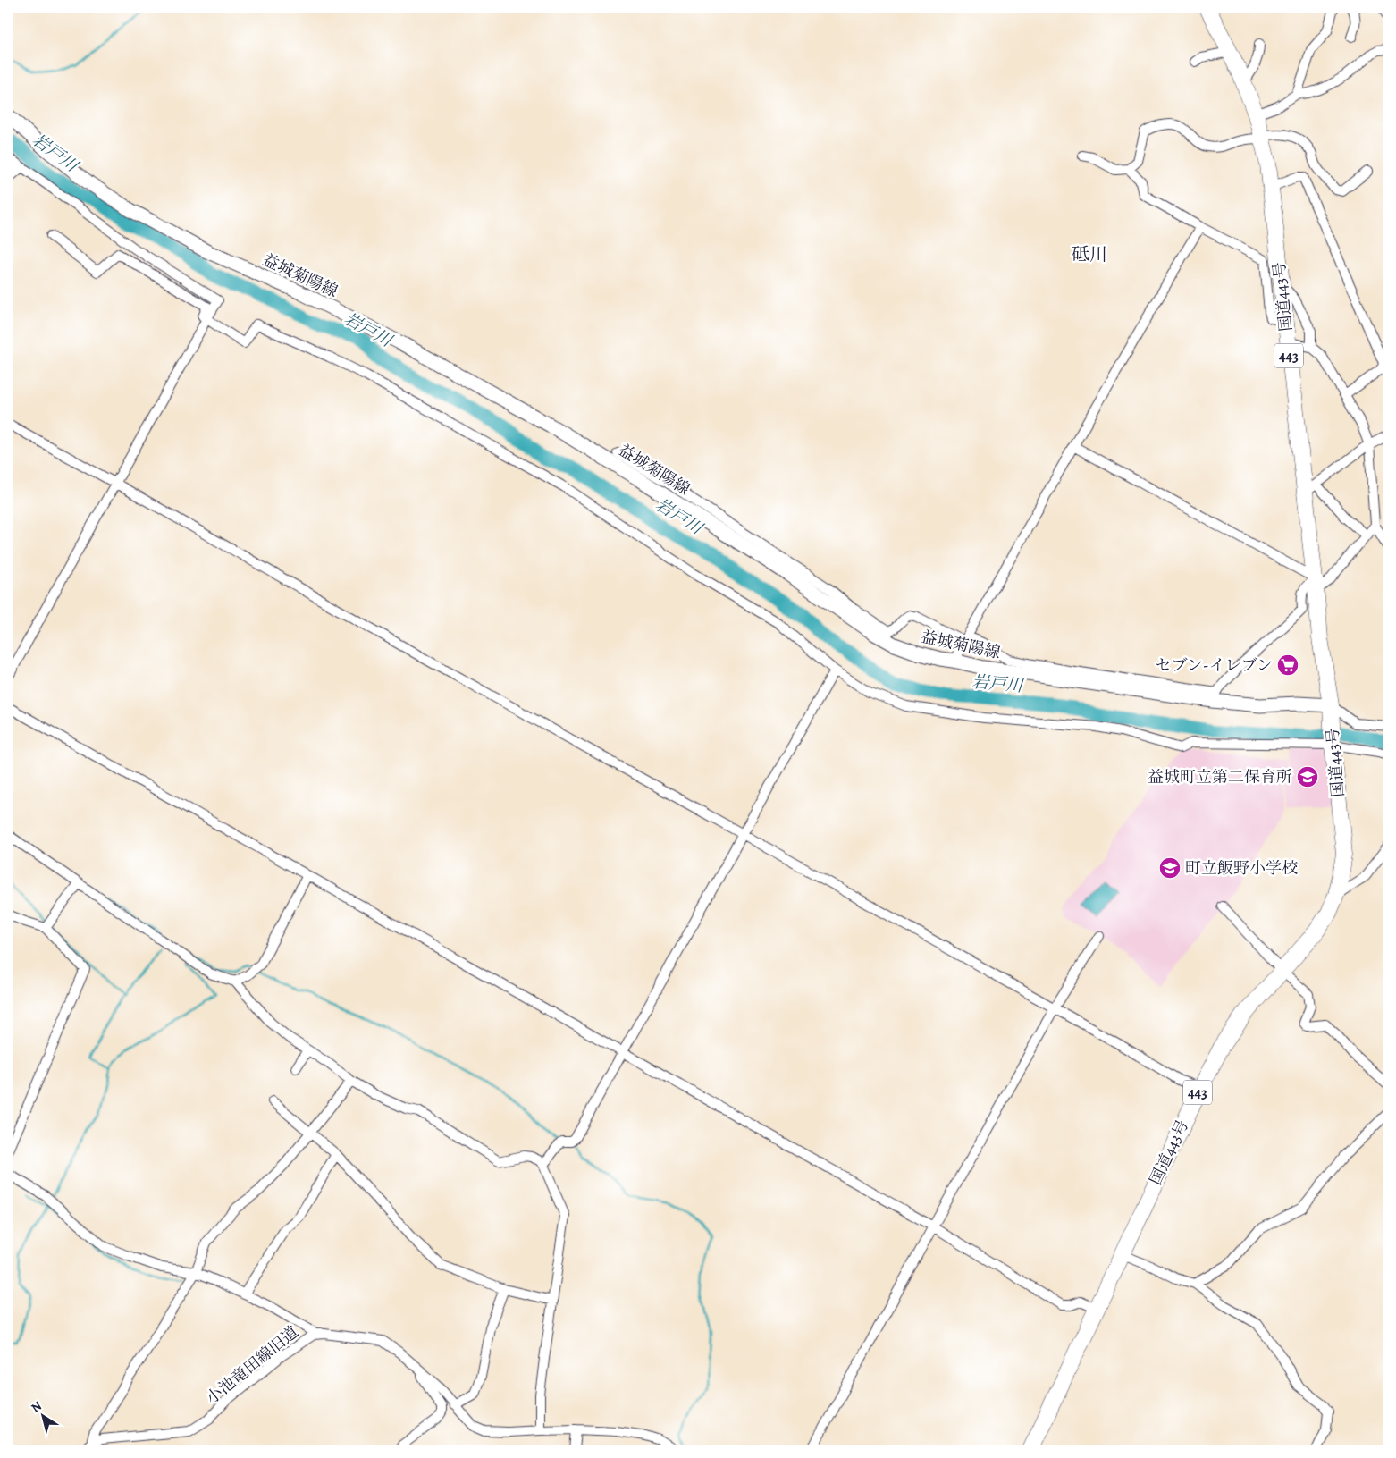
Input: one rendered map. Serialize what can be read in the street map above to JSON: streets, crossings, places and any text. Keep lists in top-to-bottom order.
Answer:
{
  "streets": {
    "highway": ["国道443号", "443"],
    "main road": ["益城菊陽線"],
    "street": ["小池竜田線旧道"]
  },
  "crossings": [
    ["益城菊陽線", "国道443号"]
  ],
  "districts": ["砥川"],
  "water": ["岩戸川"],
  "places": {
    "supermarket": ["セブン-イレブン"],
    "school or university": ["益城町立第二保育所", "町立飯野小学校"]
  },
  "north": "top left"
}
